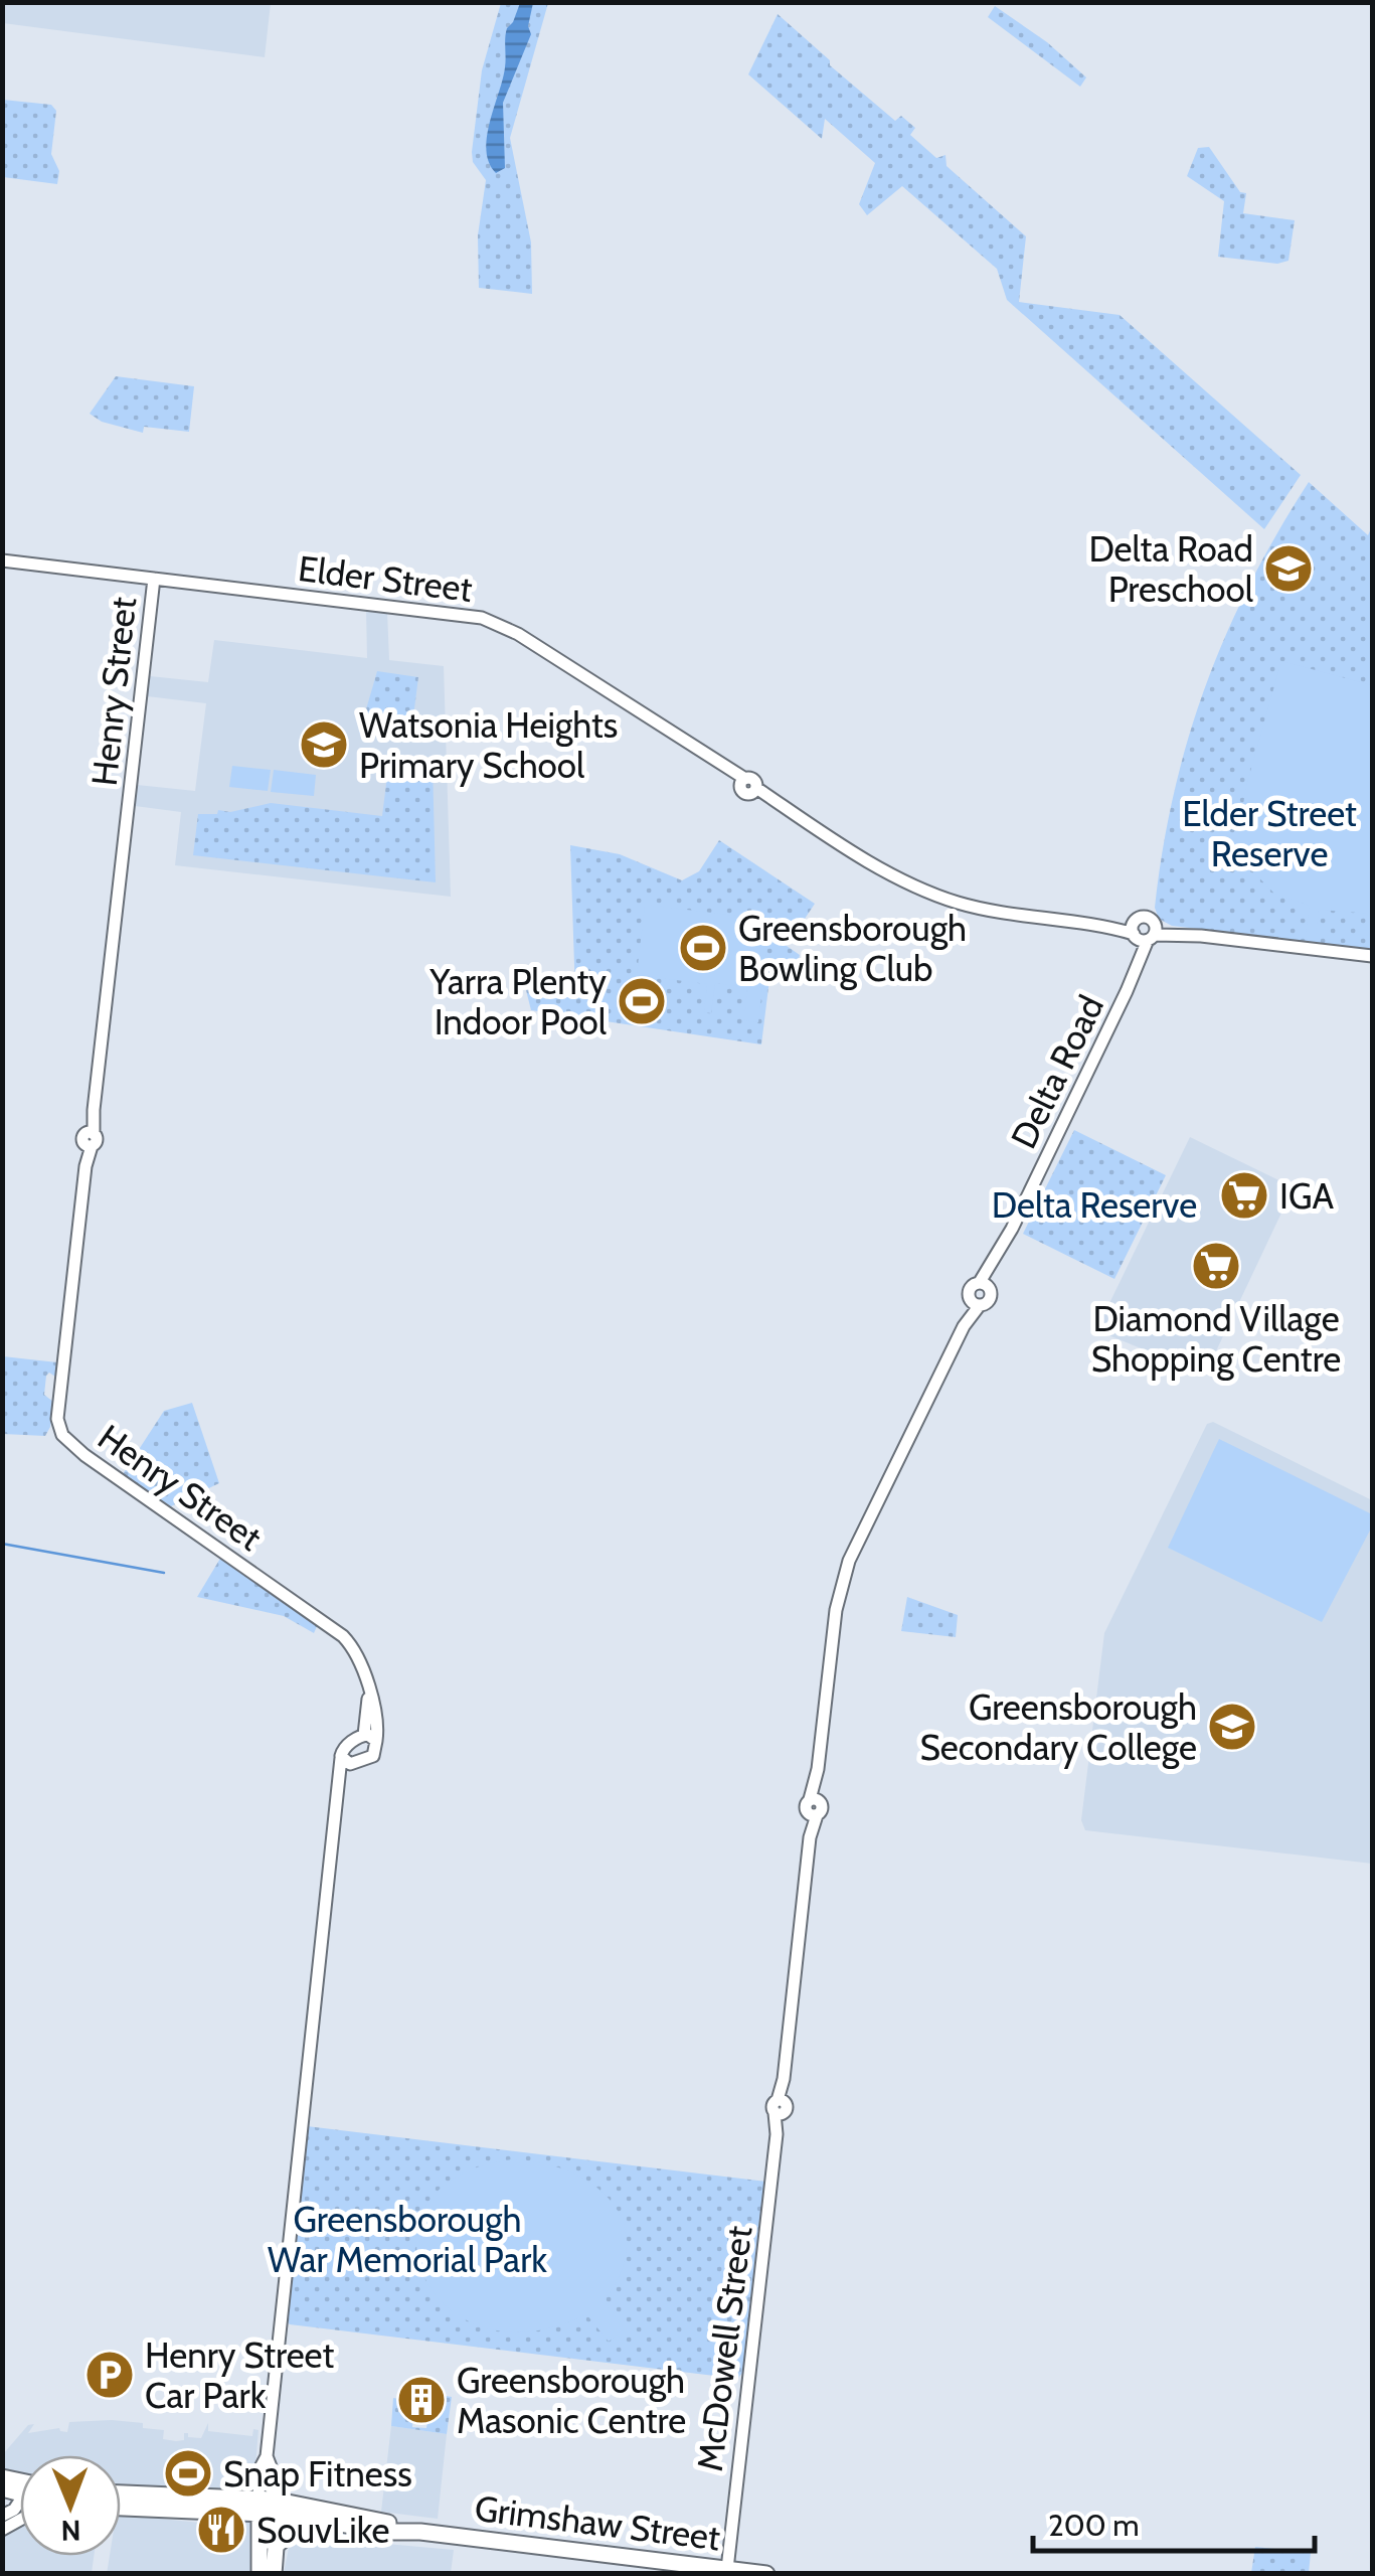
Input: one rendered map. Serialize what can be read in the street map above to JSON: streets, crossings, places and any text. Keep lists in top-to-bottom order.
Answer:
{
  "streets": {
    "main road": ["Grimshaw Street"],
    "street": [
      "Elder Street",
      "Henry Street",
      "Delta Road",
      "McDowell Street"
    ]
  },
  "crossings": [
    ["Elder Street", "Henry Street"],
    ["Elder Street", "Delta Road"],
    ["McDowell Street", "Grimshaw Street"]
  ],
  "parks": ["Elder Street Reserve", "Delta Reserve", "Greensborough War Memorial Park"],
  "places": {
    "school or university": ["Delta Road Preschool", "Watsonia Heights Primary School", "Greensborough Secondary College"],
    "sports": ["Greensborough Bowling Club", "Yarra Plenty Indoor Pool", "Snap Fitness"],
    "supermarket": ["IGA", "Diamond Village Shopping Centre"],
    "parking": ["Henry Street Car Park"],
    "building": ["Greensborough Masonic Centre"],
    "restaurant": ["SouvLike"]
  },
  "scale_bar": "200 m",
  "north": "bottom"
}
